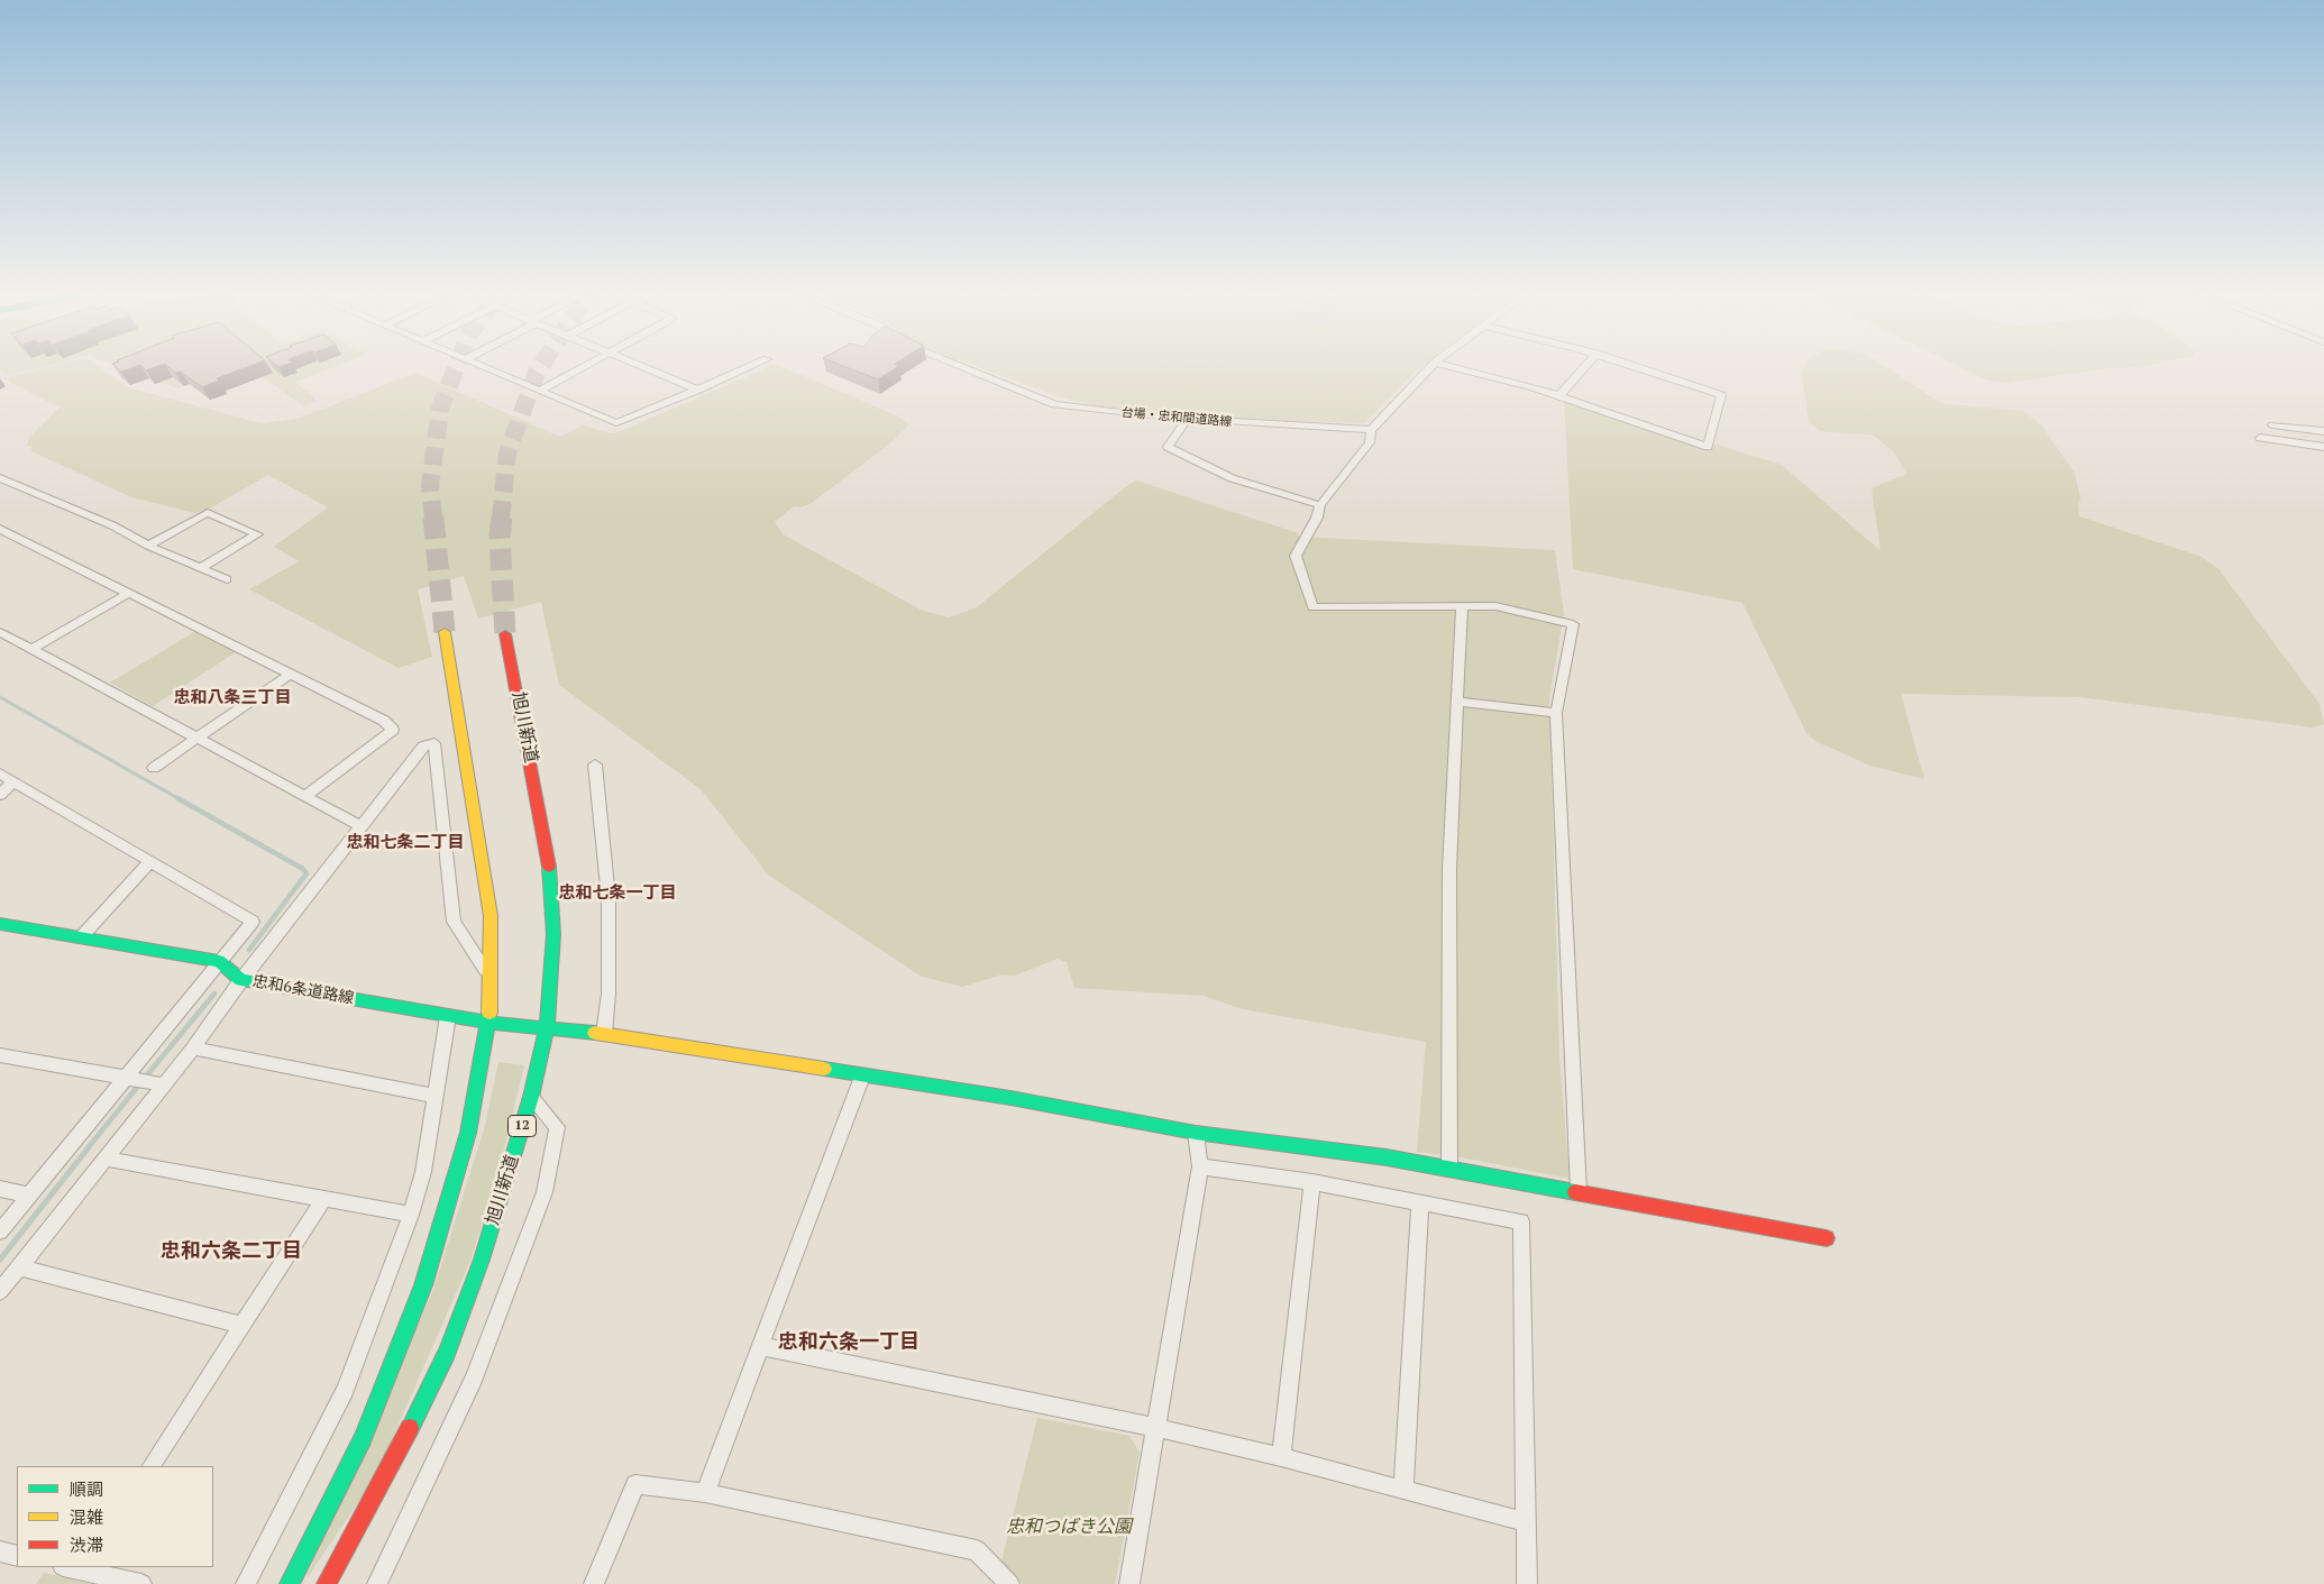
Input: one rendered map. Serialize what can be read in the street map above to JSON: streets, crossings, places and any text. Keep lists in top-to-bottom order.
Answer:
{
  "streets": {
    "main road": ["旭川新道", "忠和6条道路線", "12"],
    "street": ["台場・忠和間道路線"]
  },
  "crossings": [
    ["旭川新道", "忠和6条道路線"]
  ],
  "districts": [
    "忠和八条三丁目",
    "忠和七条二丁目",
    "忠和七条一丁目",
    "忠和六条二丁目",
    "忠和六条一丁目"
  ],
  "parks": ["忠和つばき公園"],
  "legend": ["順調", "混雑", "渋滞"]
}
